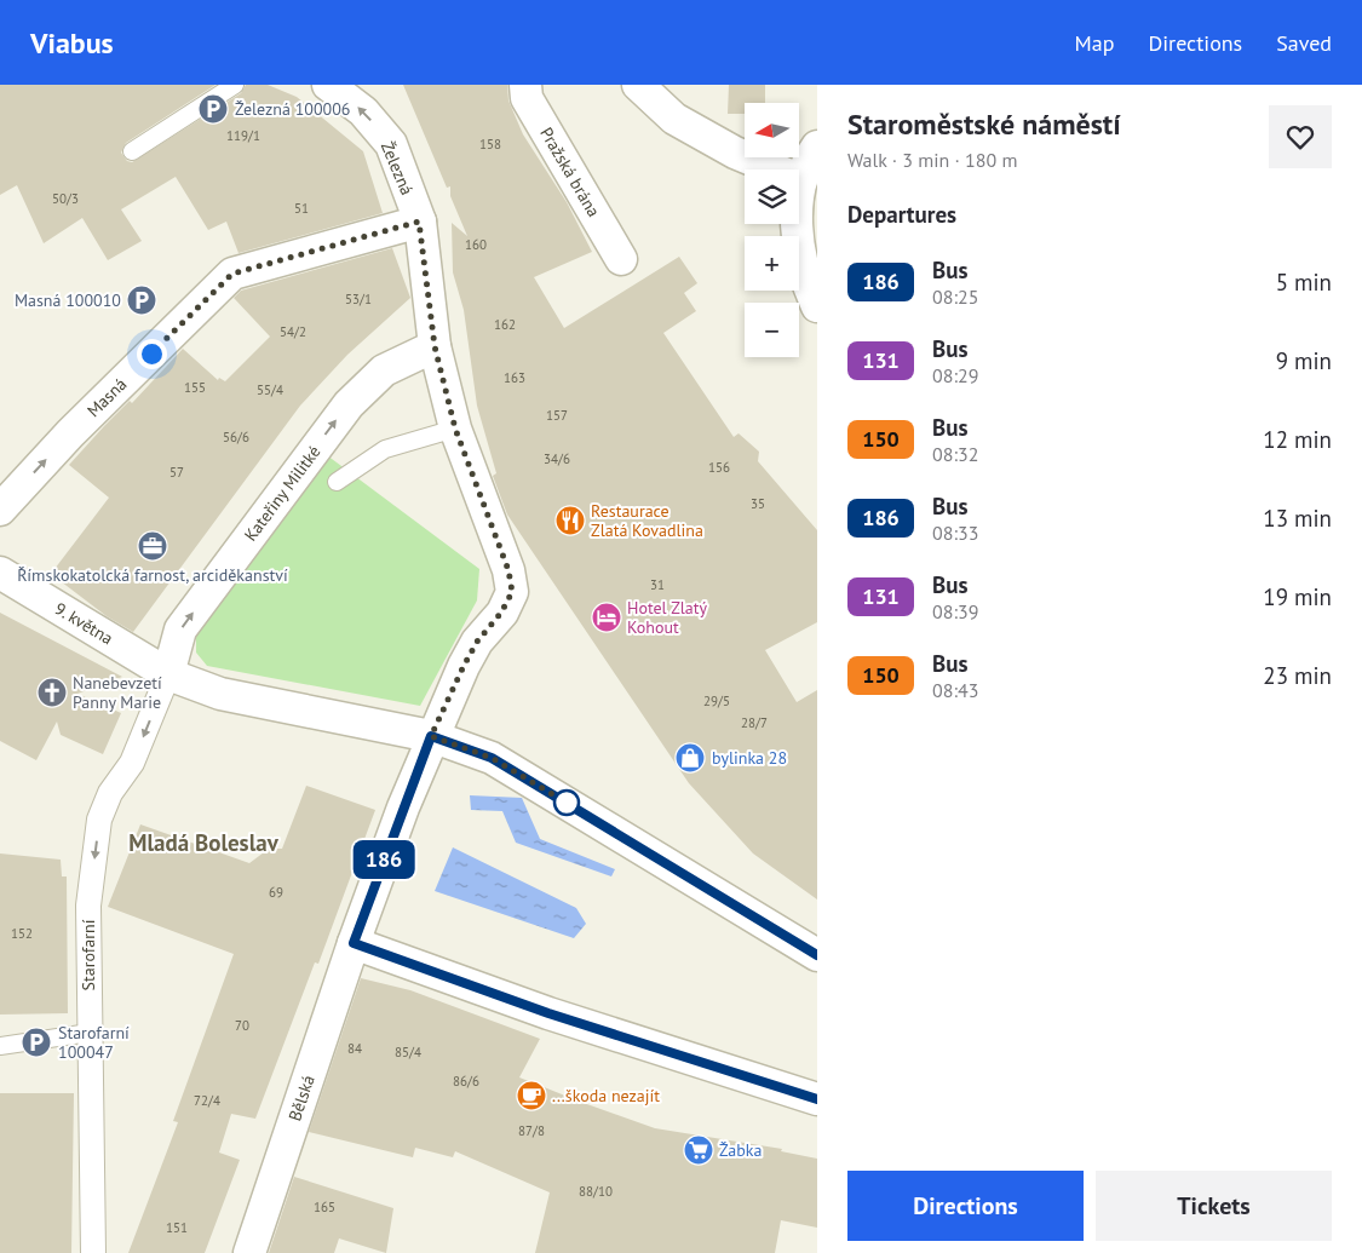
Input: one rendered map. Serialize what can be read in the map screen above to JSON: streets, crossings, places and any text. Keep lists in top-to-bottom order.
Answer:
{
  "streets": {
    "street": [
      "Železná",
      "Pražská brána",
      "Masná",
      "Kateřiny Militké",
      "9. května",
      "Starofarní",
      "Bělská"
    ]
  },
  "crossings": [
    ["Železná", "Masná"],
    ["Železná", "Kateřiny Militké"],
    ["Železná", "9. května"],
    ["Železná", "Bělská"],
    ["Kateřiny Militké", "9. května"],
    ["Kateřiny Militké", "Starofarní"],
    ["9. května", "Starofarní"],
    ["9. května", "Bělská"]
  ],
  "one_way": ["Masná", "Kateřiny Militké", "Starofarní"],
  "districts": ["Mladá Boleslav"],
  "places": {
    "parking": ["Železná 100006", "Masná 100010", "Starofarní 100047"],
    "restaurant": ["Restaurace Zlatá Kovadlina"],
    "office": ["Římskokatolcká farnost, arciděkanství"],
    "hotel": ["Hotel Zlatý Kohout"],
    "church": ["Nanebevzetí Panny Marie"],
    "shop": ["bylinka 28"],
    "cafe": ["...škoda nezajít"],
    "supermarket": ["Žabka"]
  },
  "lines": ["bus line 186"],
  "house_numbers": [
    "119/1",
    "158",
    "50/3",
    "51",
    "160",
    "53/1",
    "162",
    "54/2",
    "163",
    "155",
    "55/4",
    "157",
    "56/6",
    "34/6",
    "156",
    "57",
    "35",
    "31",
    "29/5",
    "28/7",
    "69",
    "152",
    "70",
    "84",
    "85/4",
    "86/6",
    "72/4",
    "87/8",
    "88/10",
    "165",
    "151"
  ],
  "north": "left",
  "page": {
    "header": "Viabus",
    "nav": ["Map", "Directions", "Saved"],
    "on_map": "186",
    "heading": [
      ["Staroměstské náměstí", "Walk · 3 min · 180 m"],
      "Departures"
    ],
    "map_buttons": ["+", "−"],
    "list": [
      {
        "mark": "186",
        "name": "Bus",
        "note": "08:25",
        "value": "5 min"
      },
      {
        "mark": "131",
        "name": "Bus",
        "note": "08:29",
        "value": "9 min"
      },
      {
        "mark": "150",
        "name": "Bus",
        "note": "08:32",
        "value": "12 min"
      },
      {
        "mark": "186",
        "name": "Bus",
        "note": "08:33",
        "value": "13 min"
      },
      {
        "mark": "131",
        "name": "Bus",
        "note": "08:39",
        "value": "19 min"
      },
      {
        "mark": "150",
        "name": "Bus",
        "note": "08:43",
        "value": "23 min"
      }
    ],
    "buttons": ["Directions", "Tickets"]
  }
}
